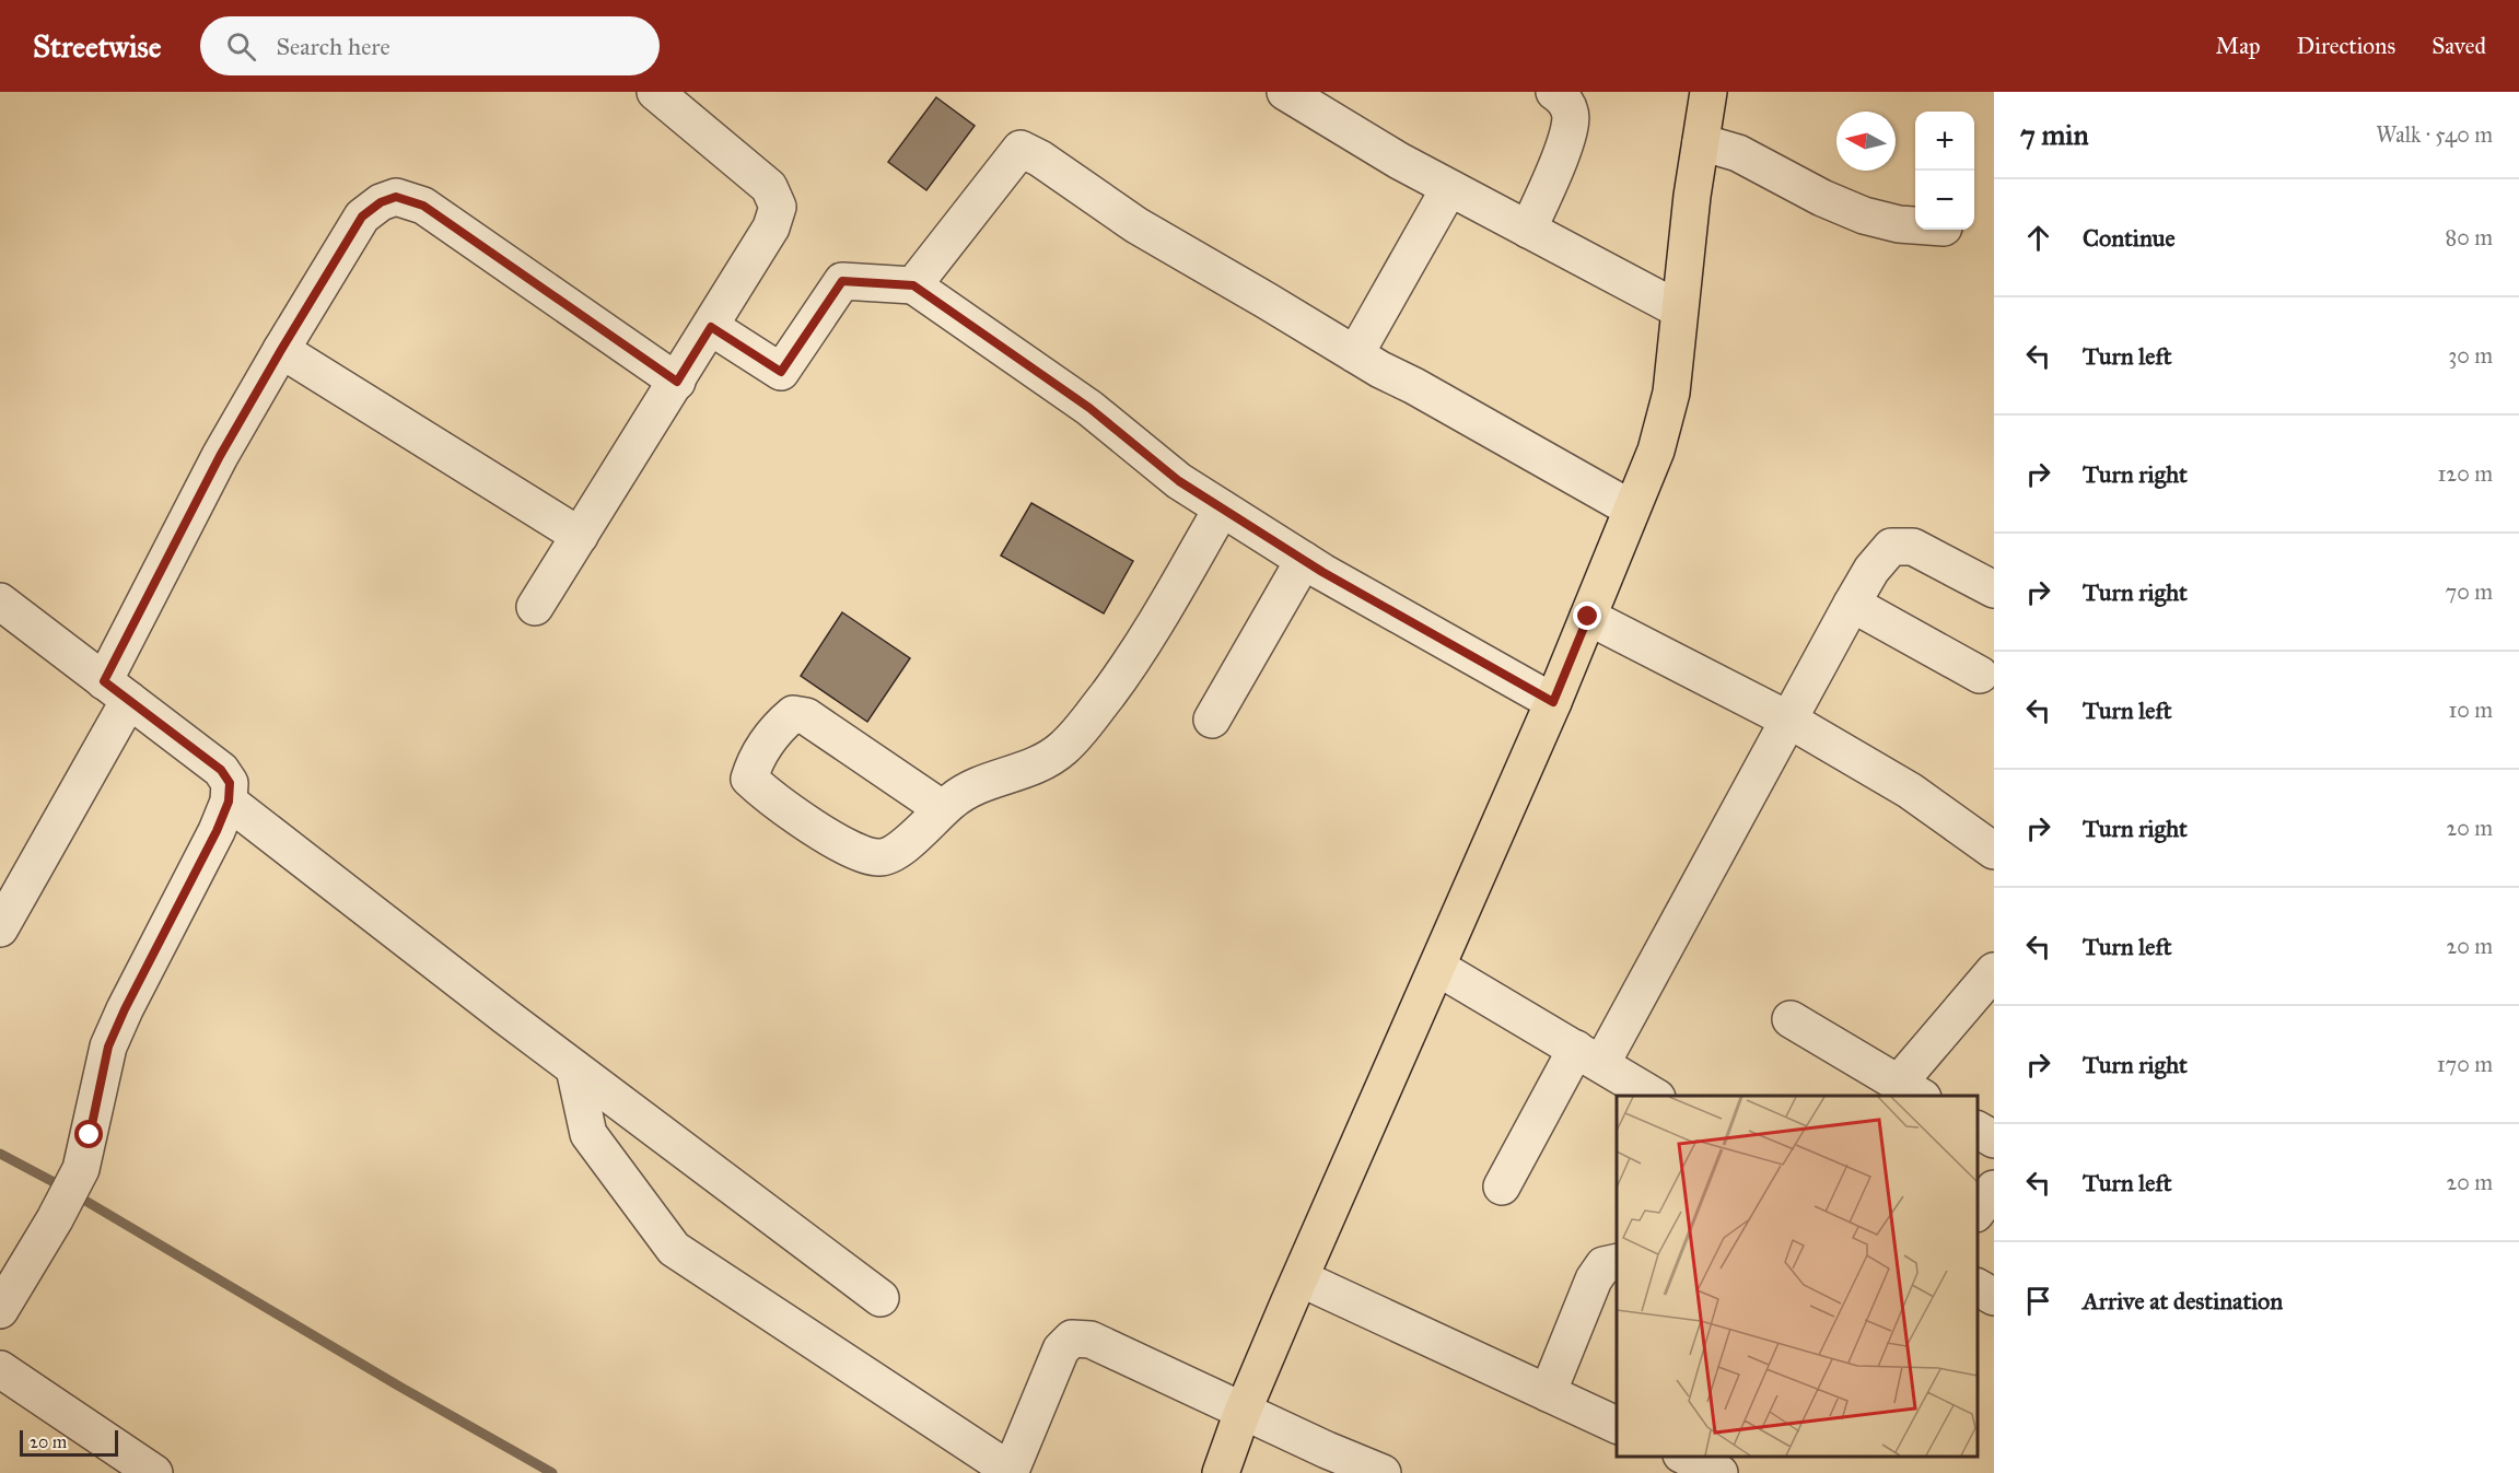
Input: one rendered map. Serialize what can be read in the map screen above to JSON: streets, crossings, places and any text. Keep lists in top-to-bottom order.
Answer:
{
  "scale_bar": "20 m",
  "north": "left",
  "page": {
    "header": "Streetwise",
    "search": "Search here",
    "nav": ["Map", "Directions", "Saved"],
    "heading": ["7 min", "Walk · 540 m"],
    "map_buttons": ["+", "−"],
    "list": [
      ["Continue", "80 m"],
      ["Turn left", "30 m"],
      ["Turn right", "120 m"],
      ["Turn right", "70 m"],
      ["Turn left", "10 m"],
      ["Turn right", "20 m"],
      ["Turn left", "20 m"],
      ["Turn right", "170 m"],
      ["Turn left", "20 m"],
      "Arrive at destination"
    ],
    "scale": "20 m"
  }
}
